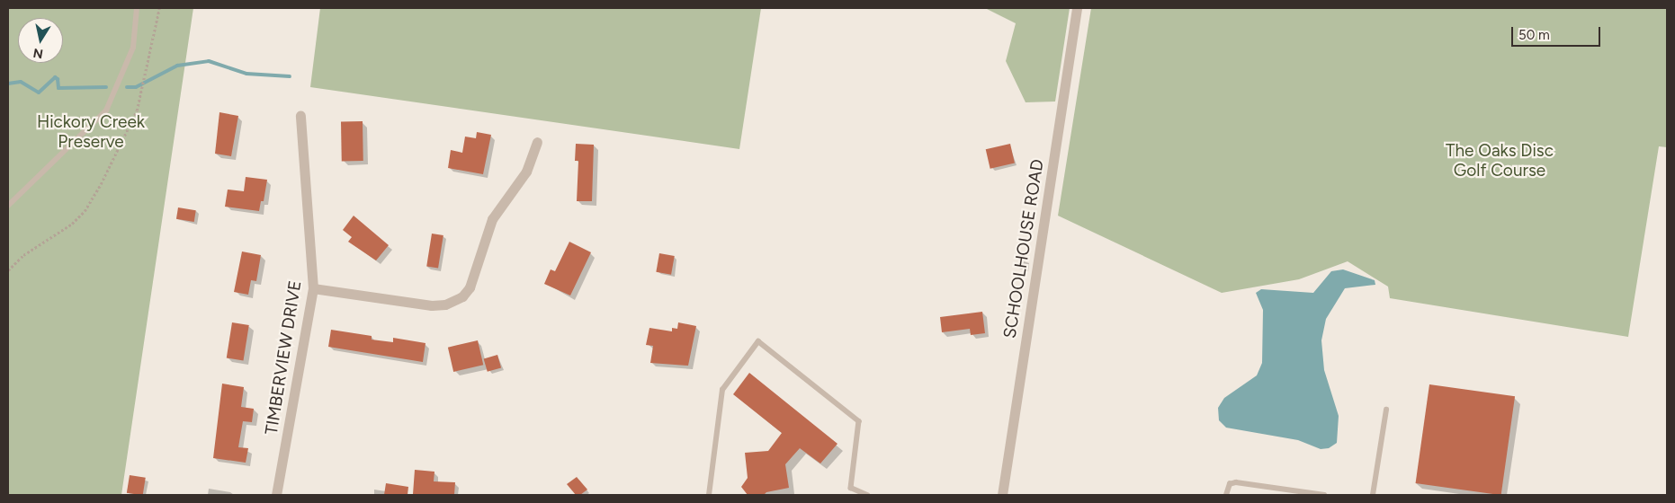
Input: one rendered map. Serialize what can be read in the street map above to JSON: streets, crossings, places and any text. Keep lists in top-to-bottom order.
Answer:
{
  "streets": {
    "street": ["SCHOOLHOUSE ROAD", "TIMBERVIEW DRIVE"]
  },
  "parks": ["Hickory Creek Preserve", "The Oaks Disc Golf Course"],
  "scale_bar": "50 m",
  "north": "bottom"
}
